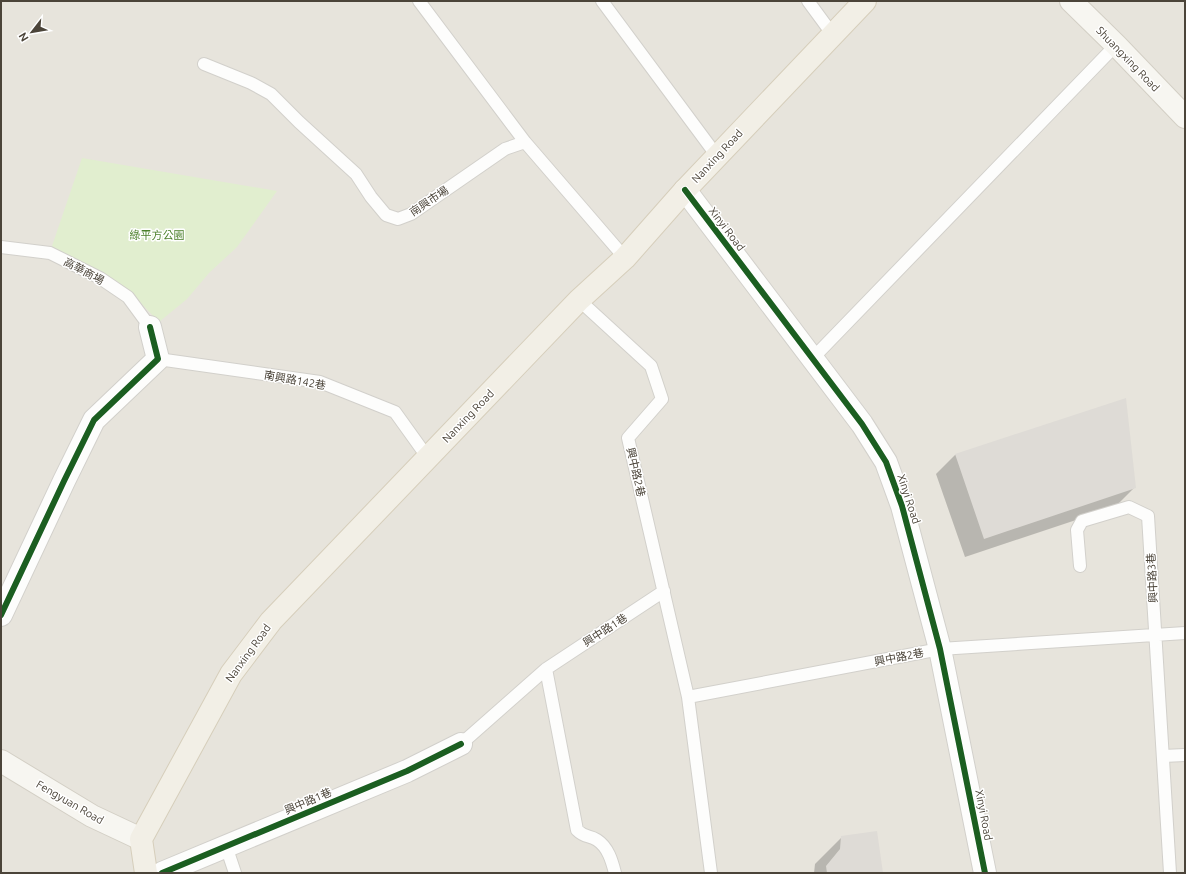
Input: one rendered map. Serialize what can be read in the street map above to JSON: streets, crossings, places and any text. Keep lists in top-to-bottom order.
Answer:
{
  "streets": {
    "main road": ["Shuangxing Road", "Nanxing Road", "Fengyuan Road"],
    "street": ["Xinyi Road", "興中路1巷"],
    "lane": [
      "南興市場",
      "高華商場",
      "南興路142巷",
      "興中路2巷",
      "興中路3巷"
    ]
  },
  "crossings": [
    ["Nanxing Road", "Xinyi Road"],
    ["Nanxing Road", "南興路142巷"],
    ["Nanxing Road", "興中路2巷"],
    ["Nanxing Road", "Fengyuan Road"],
    ["Xinyi Road", "興中路2巷"],
    ["興中路2巷", "興中路3巷"],
    ["興中路2巷", "興中路1巷"]
  ],
  "parks": ["綠平方公園"],
  "north": "bottom left"
}
